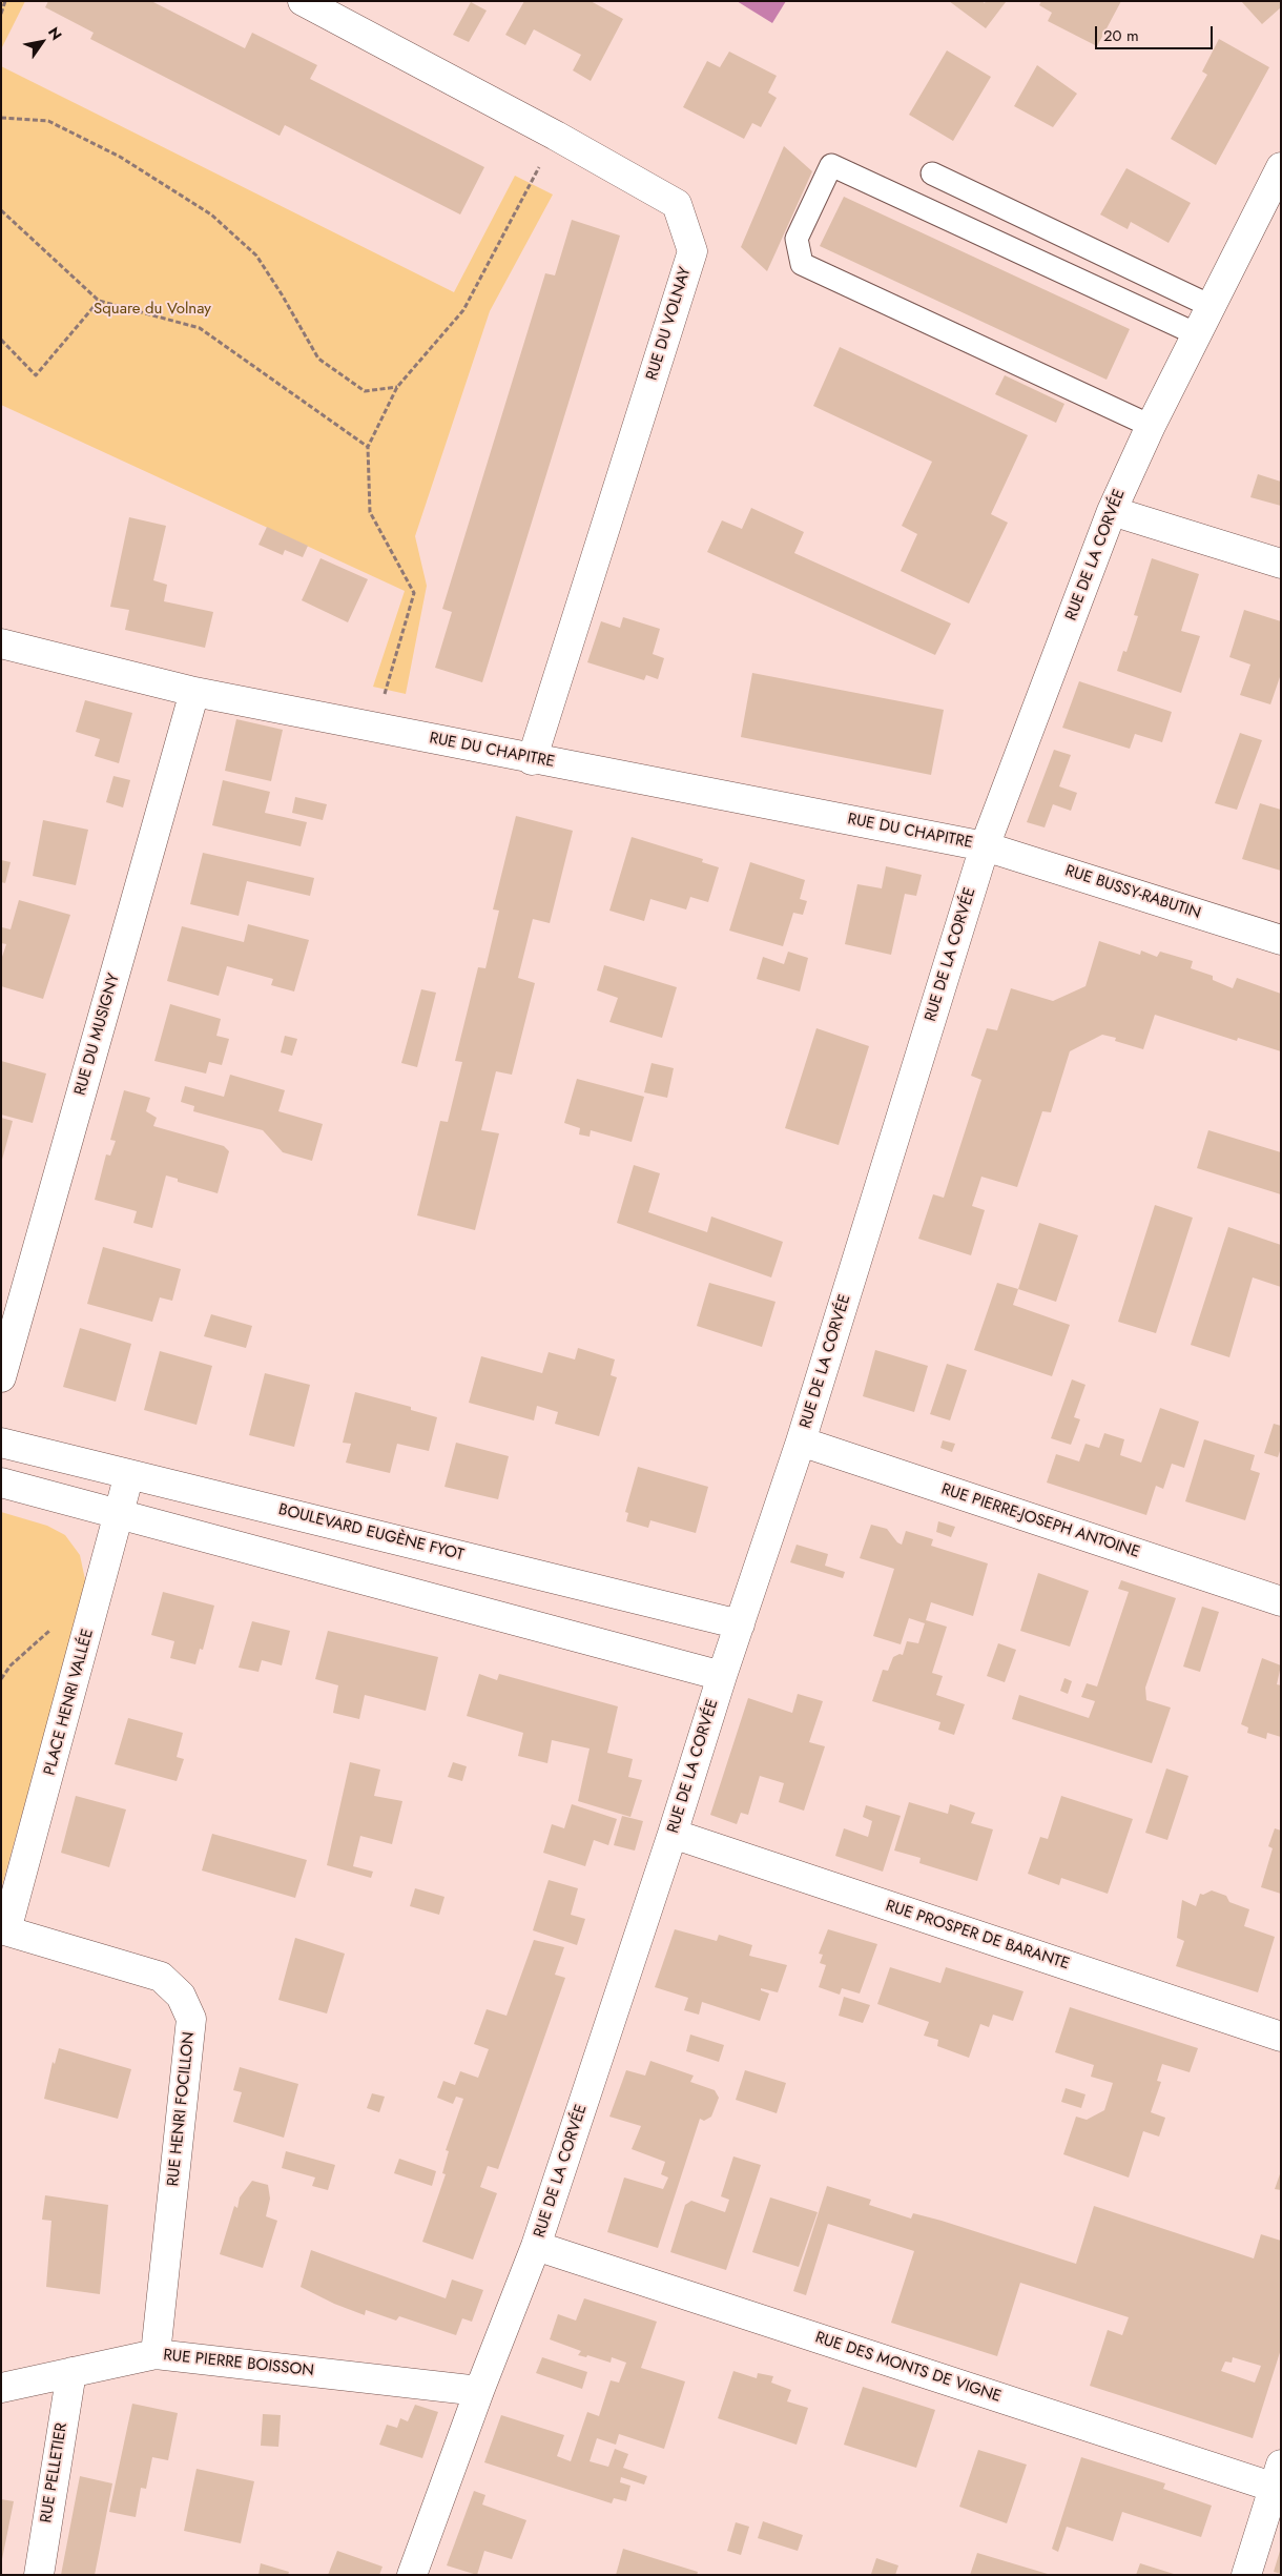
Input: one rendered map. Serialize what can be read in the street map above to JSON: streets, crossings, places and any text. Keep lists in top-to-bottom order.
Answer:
{
  "streets": {
    "street": [
      "RUE DU VOLNAY",
      "RUE DE LA CORVÉE",
      "RUE DU CHAPITRE",
      "RUE BUSSY-RABUTIN",
      "RUE DU MUSIGNY",
      "RUE PIERRE-JOSEPH ANTOINE",
      "BOULEVARD EUGÈNE FYOT",
      "PLACE HENRI VALLÉE",
      "RUE PROSPER DE BARANTE",
      "RUE HENRI FOCILLON",
      "RUE PIERRE BOISSON",
      "RUE DES MONTS DE VIGNE",
      "RUE PELLETIER"
    ]
  },
  "crossings": [
    ["RUE DU VOLNAY", "RUE DU CHAPITRE"],
    ["RUE DE LA CORVÉE", "RUE DU CHAPITRE"],
    ["RUE DE LA CORVÉE", "RUE BUSSY-RABUTIN"],
    ["RUE DE LA CORVÉE", "RUE PIERRE-JOSEPH ANTOINE"],
    ["RUE DE LA CORVÉE", "BOULEVARD EUGÈNE FYOT"],
    ["RUE DE LA CORVÉE", "RUE PROSPER DE BARANTE"],
    ["RUE DE LA CORVÉE", "RUE PIERRE BOISSON"],
    ["RUE DE LA CORVÉE", "RUE DES MONTS DE VIGNE"],
    ["RUE DU CHAPITRE", "RUE BUSSY-RABUTIN"],
    ["RUE DU CHAPITRE", "RUE DU MUSIGNY"],
    ["BOULEVARD EUGÈNE FYOT", "PLACE HENRI VALLÉE"],
    ["PLACE HENRI VALLÉE", "RUE HENRI FOCILLON"],
    ["RUE HENRI FOCILLON", "RUE PIERRE BOISSON"],
    ["RUE PIERRE BOISSON", "RUE PELLETIER"]
  ],
  "parks": ["Square du Volnay"],
  "scale_bar": "20 m",
  "north": "top right"
}
